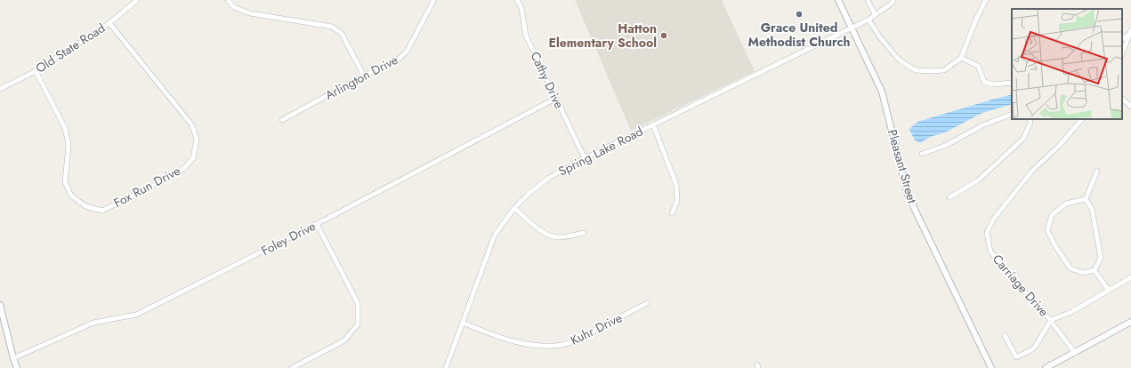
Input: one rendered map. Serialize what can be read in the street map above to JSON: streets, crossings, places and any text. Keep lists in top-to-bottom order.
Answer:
{
  "streets": {
    "street": [
      "Old State Road",
      "Arlington Drive",
      "Cathy Drive",
      "Spring Lake Road",
      "Pleasant Street",
      "Fox Run Drive",
      "Foley Drive",
      "Carriage Drive",
      "Kuhr Drive"
    ]
  },
  "crossings": [
    ["Old State Road", "Fox Run Drive"],
    ["Cathy Drive", "Spring Lake Road"],
    ["Cathy Drive", "Foley Drive"],
    ["Spring Lake Road", "Pleasant Street"],
    ["Spring Lake Road", "Kuhr Drive"]
  ],
  "places": ["Grace United Methodist Church", "Hatton Elementary School"]
}
